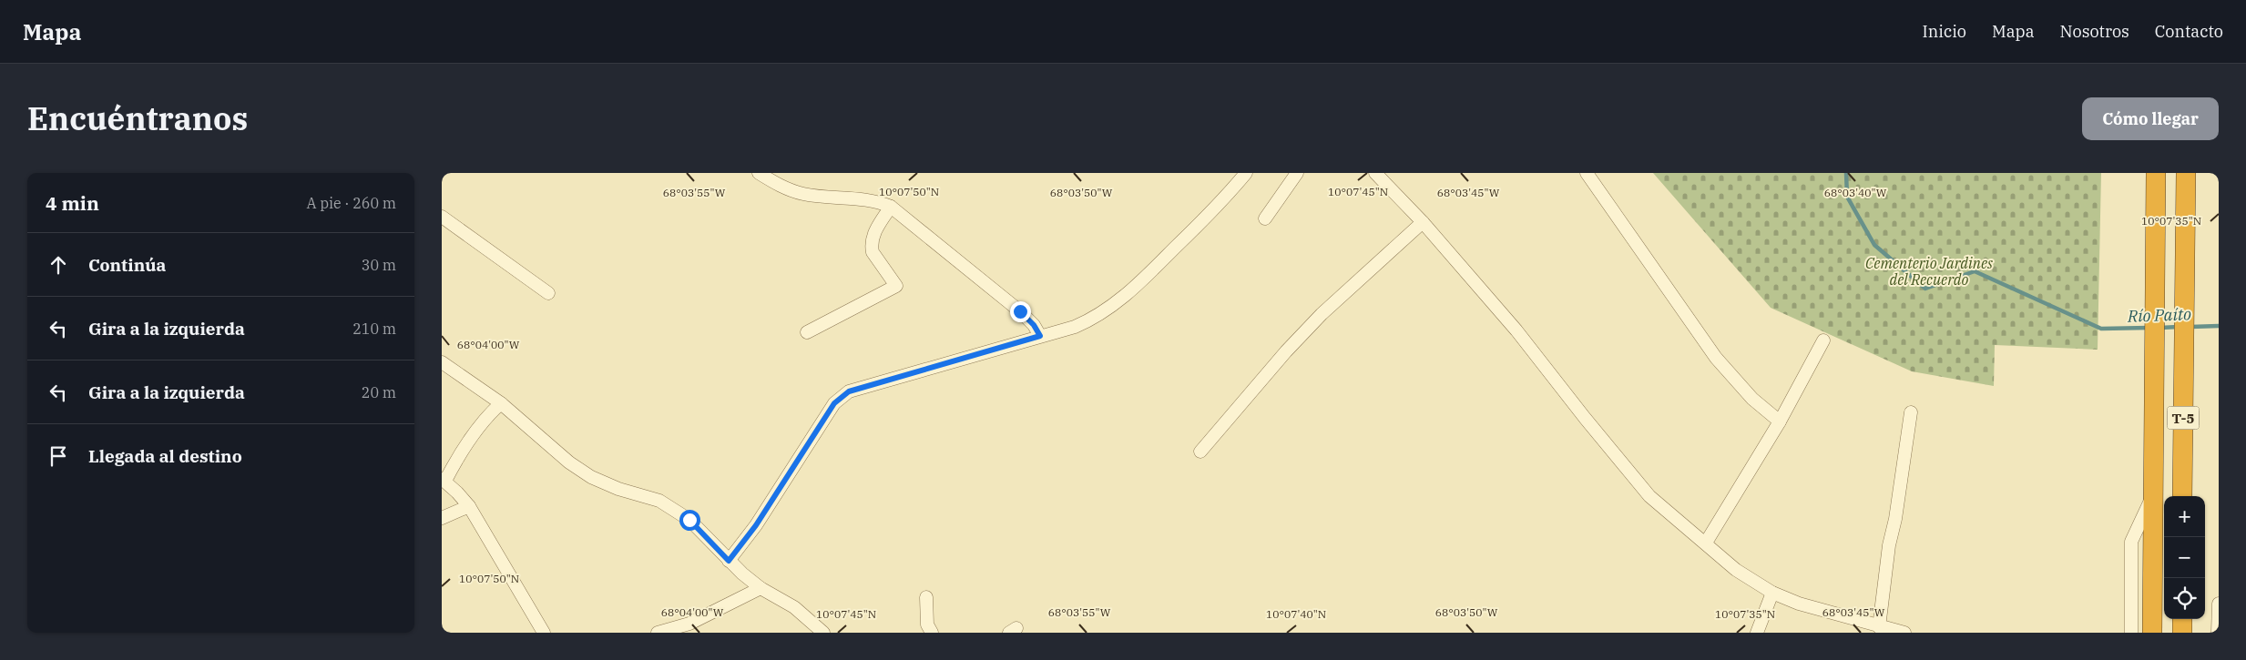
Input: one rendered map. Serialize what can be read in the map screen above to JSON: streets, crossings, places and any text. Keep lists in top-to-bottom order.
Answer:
{
  "streets": {
    "highway": ["T-5"]
  },
  "water": ["Río Paíto"],
  "parks": ["Cementerio Jardines del Recuerdo"],
  "page": {
    "header": "Mapa",
    "nav": [
      "Inicio",
      "Mapa",
      "Nosotros",
      "Contacto"
    ],
    "title": "Encuéntranos",
    "buttons": "Cómo llegar",
    "heading": ["4 min", "A pie · 260 m"],
    "list": [
      ["Continúa", "30 m"],
      ["Gira a la izquierda", "210 m"],
      ["Gira a la izquierda", "20 m"],
      "Llegada al destino"
    ],
    "map_buttons": ["+", "−"]
  },
  "coordinates": [
    "10°07'50\"N",
    "10°07'45\"N",
    "68°03'55\"W",
    "68°03'50\"W",
    "68°03'45\"W",
    "68°03'40\"W",
    "10°07'35\"N",
    "68°04'00\"W",
    "10°07'40\"N"
  ]
}
